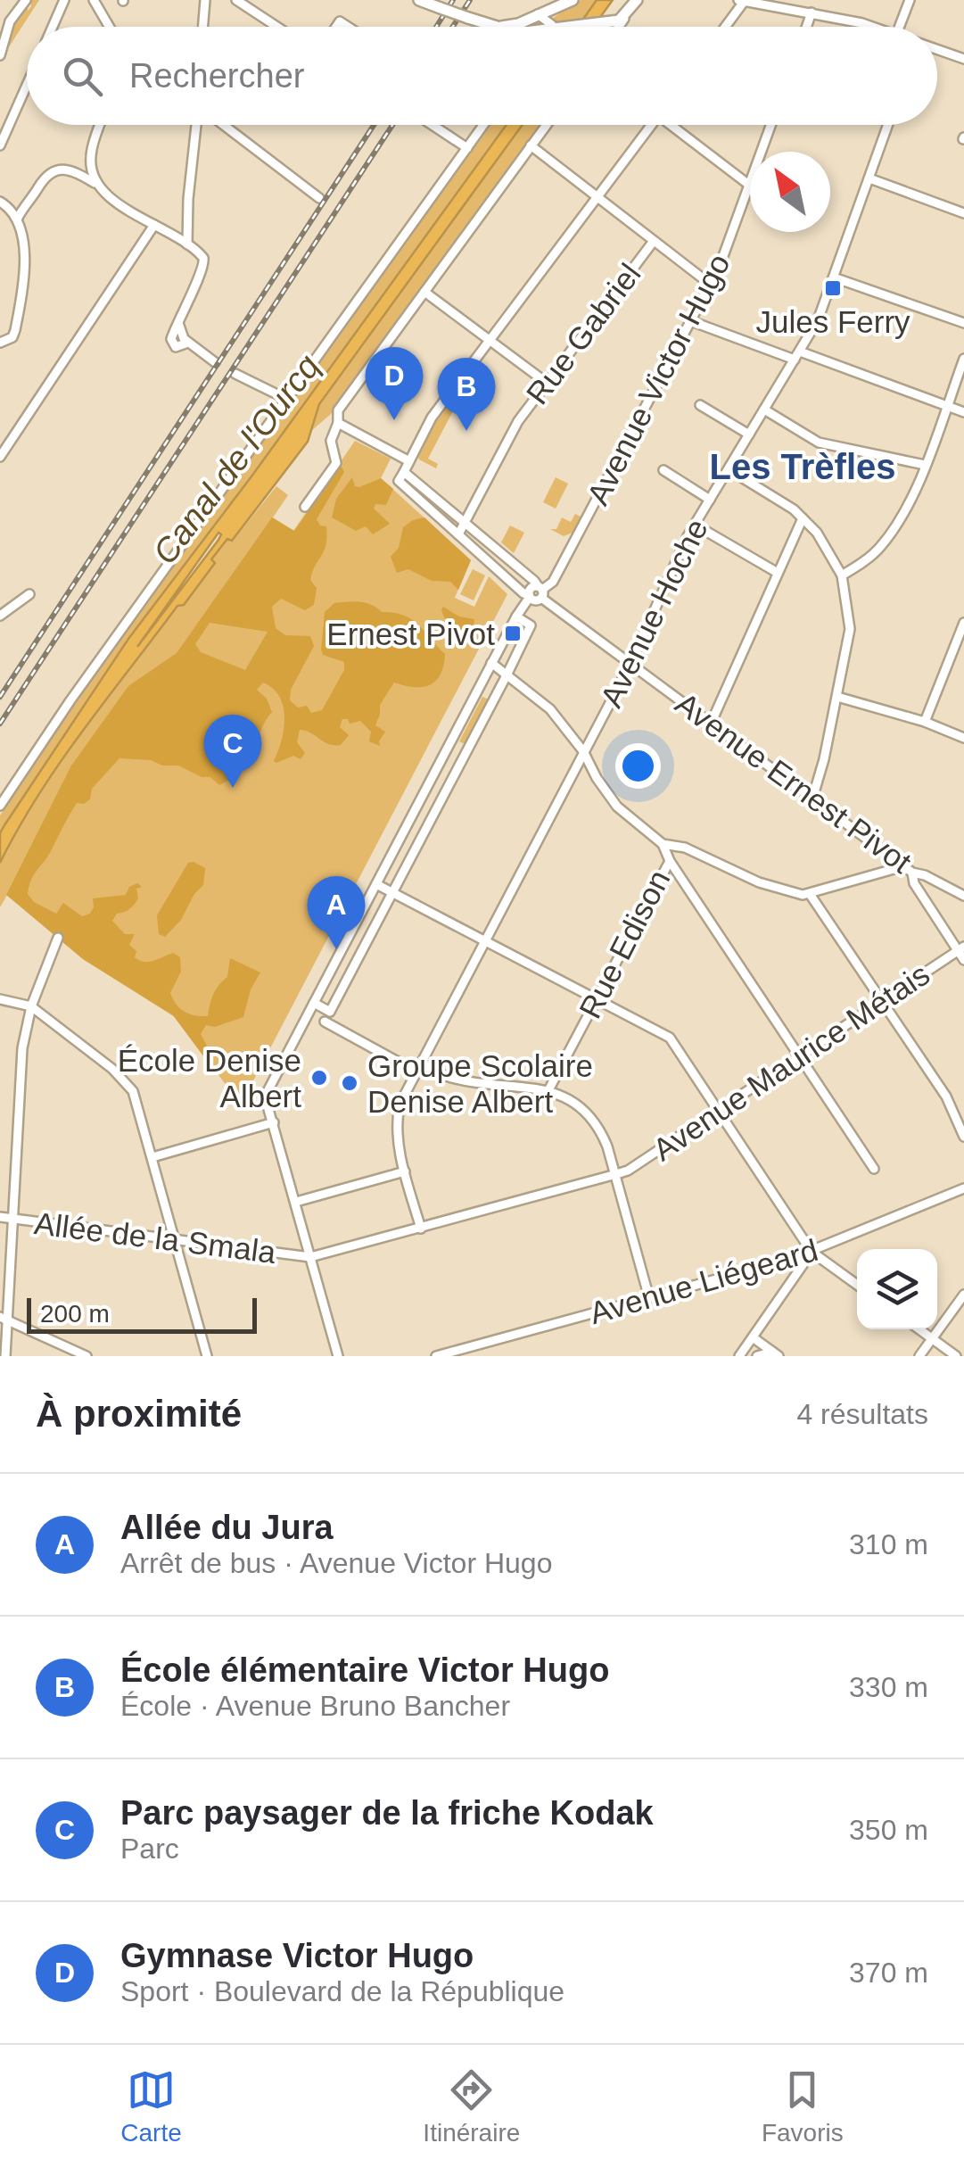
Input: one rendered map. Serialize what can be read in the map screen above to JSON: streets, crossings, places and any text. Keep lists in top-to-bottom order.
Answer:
{
  "streets": {
    "street": [
      "Rue Gabriel",
      "Avenue Victor Hugo",
      "Avenue Hoche",
      "Avenue Ernest Pivot",
      "Rue Edison",
      "Avenue Maurice Métais",
      "Allée de la Smala",
      "Avenue Liégeard"
    ]
  },
  "crossings": [
    ["Rue Gabriel", "Avenue Ernest Pivot"],
    ["Avenue Victor Hugo", "Avenue Ernest Pivot"],
    ["Avenue Hoche", "Avenue Ernest Pivot"],
    ["Avenue Hoche", "Avenue Maurice Métais"],
    ["Avenue Maurice Métais", "Allée de la Smala"]
  ],
  "districts": ["Les Trèfles"],
  "water": ["Canal de l'Ourcq"],
  "places": {
    "transit": ["Jules Ferry", "Ernest Pivot"],
    "other": ["École Denise Albert", "Groupe Scolaire Denise Albert"]
  },
  "scale_bar": "200 m",
  "north": "top left",
  "page": {
    "search": "Rechercher",
    "pins": [
      "D",
      "B",
      "C",
      "A"
    ],
    "scale": "200 m",
    "heading": ["À proximité", "4 résultats"],
    "list": [
      {
        "mark": "A",
        "name": "Allée du Jura",
        "note": "Arrêt de bus · Avenue Victor Hugo",
        "value": "310 m"
      },
      {
        "mark": "B",
        "name": "École élémentaire Victor Hugo",
        "note": "École · Avenue Bruno Bancher",
        "value": "330 m"
      },
      {
        "mark": "C",
        "name": "Parc paysager de la friche Kodak",
        "note": "Parc",
        "value": "350 m"
      },
      {
        "mark": "D",
        "name": "Gymnase Victor Hugo",
        "note": "Sport · Boulevard de la République",
        "value": "370 m"
      }
    ],
    "nav": ["Carte", "Itinéraire", "Favoris"]
  }
}
